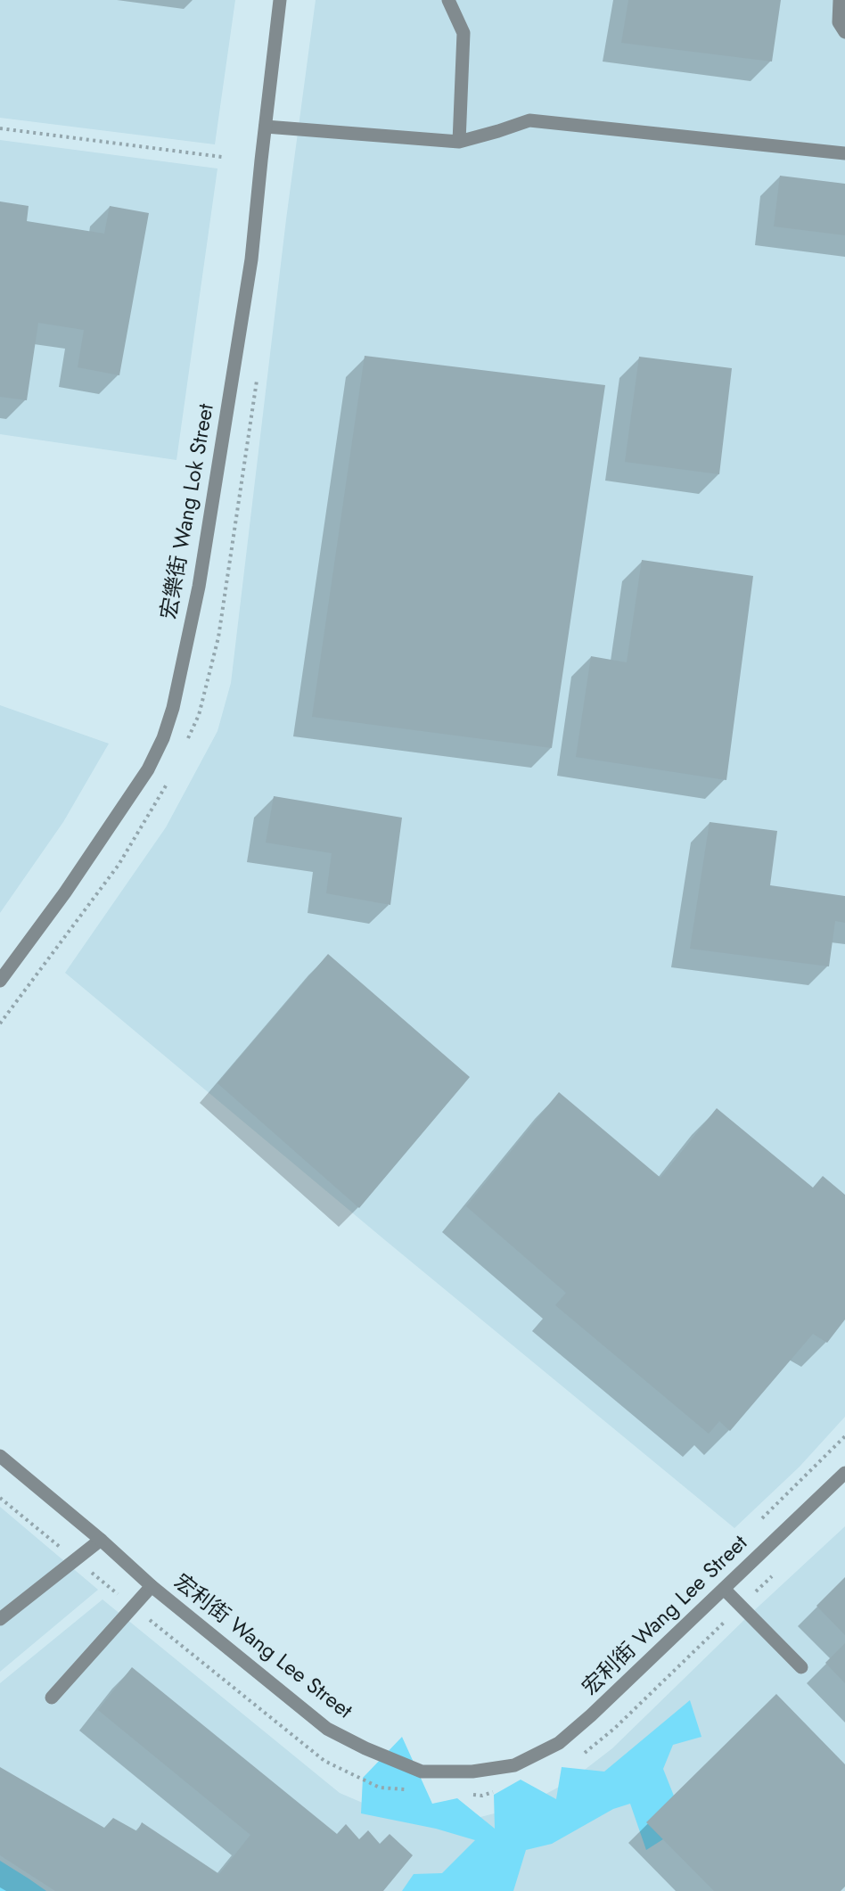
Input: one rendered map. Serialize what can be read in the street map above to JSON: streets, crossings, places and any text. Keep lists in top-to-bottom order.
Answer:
{
  "streets": {
    "street": ["宏樂街 Wang Lok Street", "宏利街 Wang Lee Street"]
  }
}
